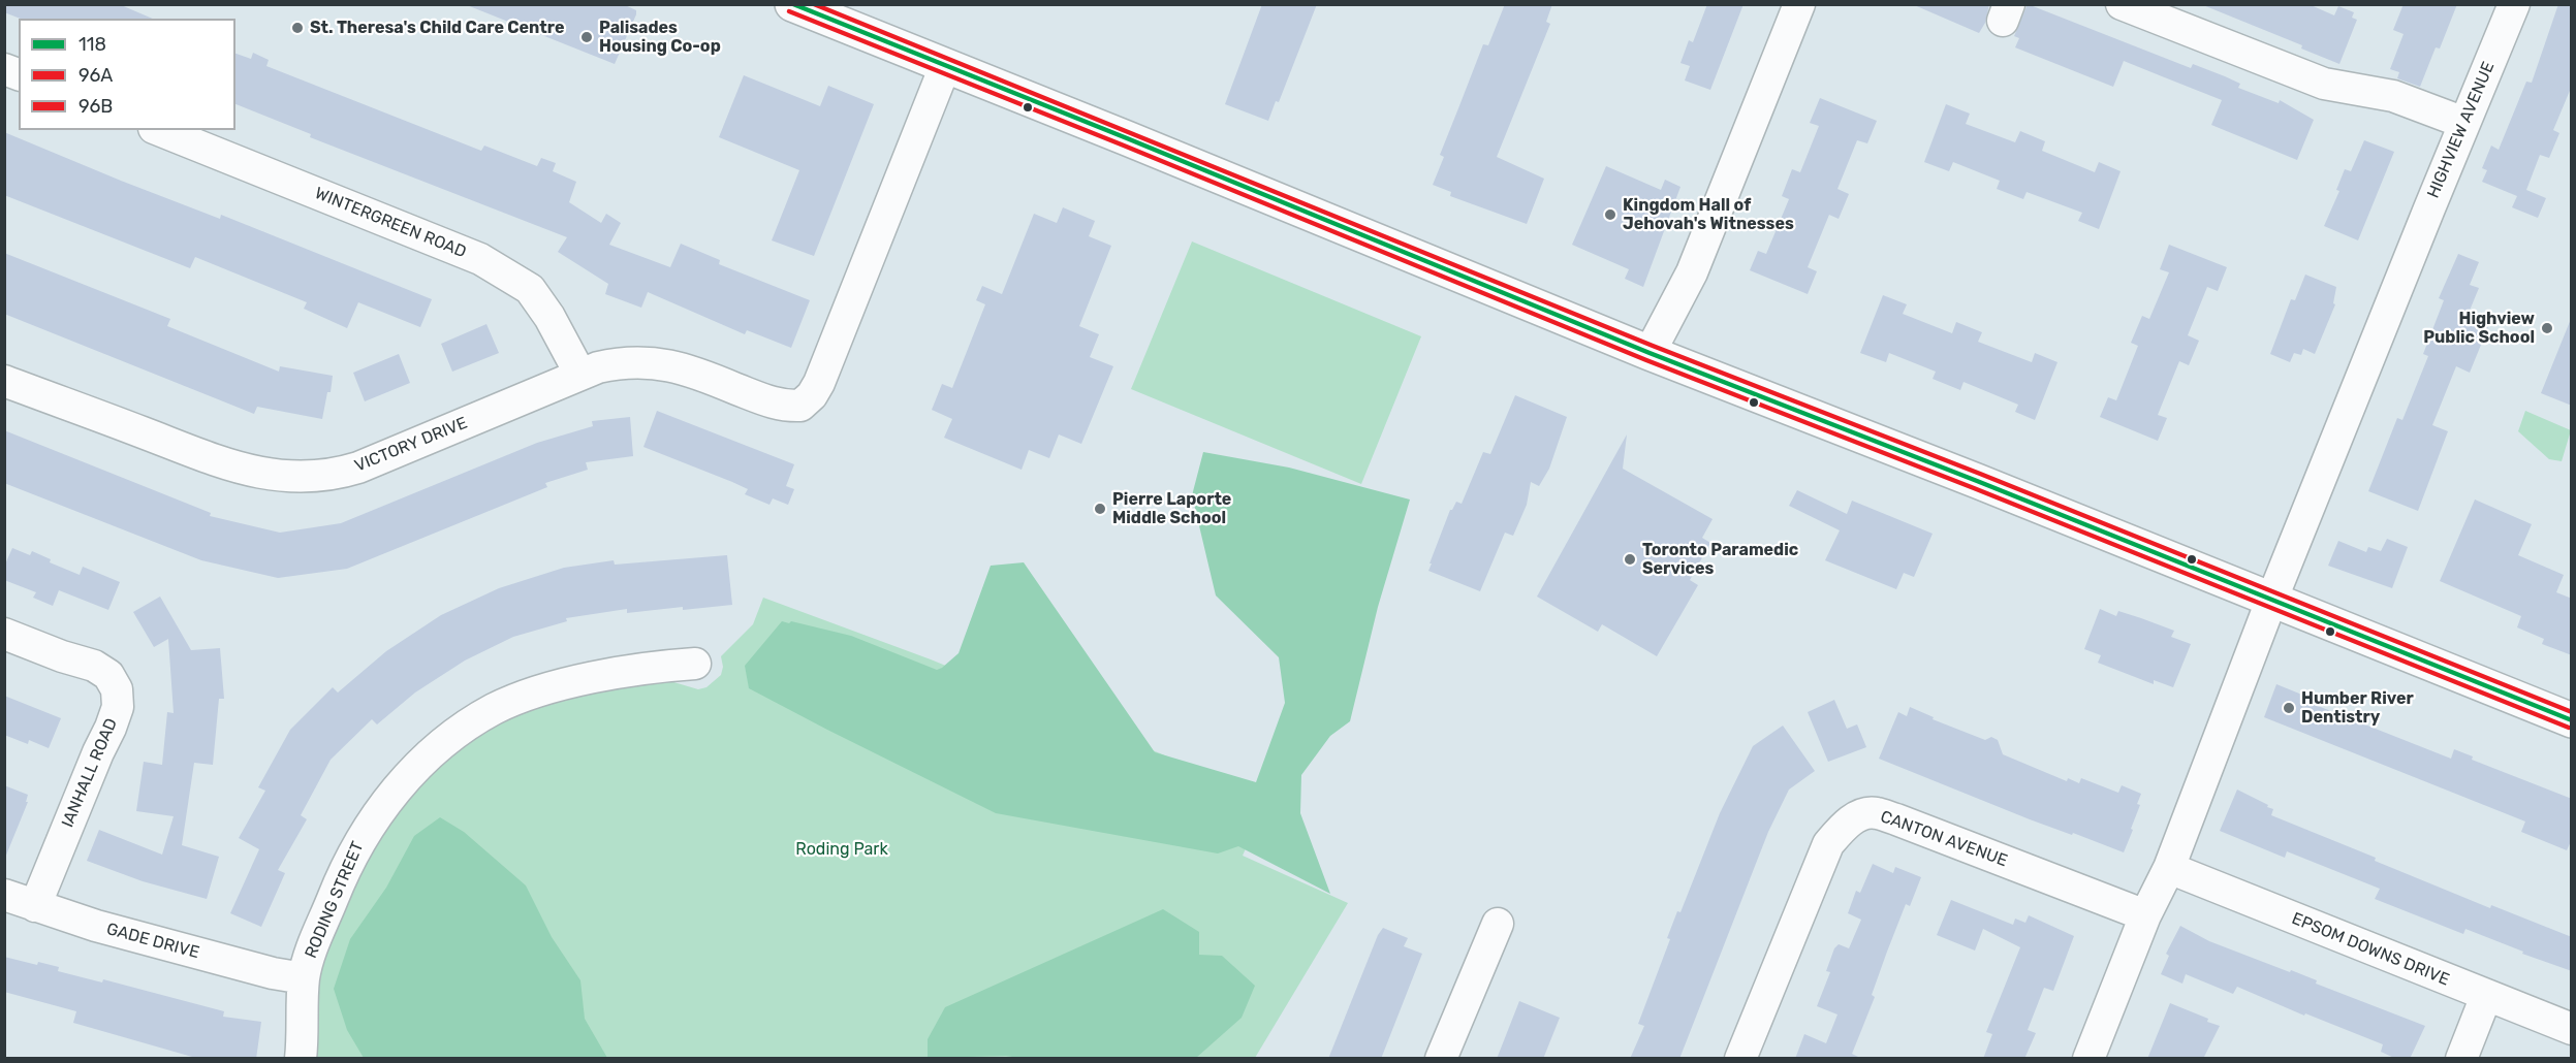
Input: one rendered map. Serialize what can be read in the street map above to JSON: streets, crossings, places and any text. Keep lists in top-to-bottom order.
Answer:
{
  "streets": {
    "street": [
      "HIGHVIEW AVENUE",
      "WINTERGREEN ROAD",
      "VICTORY DRIVE",
      "IANHALL ROAD",
      "CANTON AVENUE",
      "RODING STREET",
      "GADE DRIVE",
      "EPSOM DOWNS DRIVE"
    ]
  },
  "crossings": [
    ["HIGHVIEW AVENUE", "CANTON AVENUE"],
    ["HIGHVIEW AVENUE", "EPSOM DOWNS DRIVE"],
    ["WINTERGREEN ROAD", "VICTORY DRIVE"],
    ["IANHALL ROAD", "GADE DRIVE"],
    ["RODING STREET", "GADE DRIVE"]
  ],
  "parks": ["Roding Park"],
  "places": [
    "St. Theresa's Child Care Centre",
    "Palisades Housing Co-op",
    "Kingdom Hall of Jehovah's Witnesses",
    "Highview Public School",
    "Pierre Laporte Middle School",
    "Toronto Paramedic Services",
    "Humber River Dentistry"
  ],
  "lines": ["transit line 118", "transit line 96B", "transit line 96A"],
  "legend": ["118", "96A", "96B"]
}
